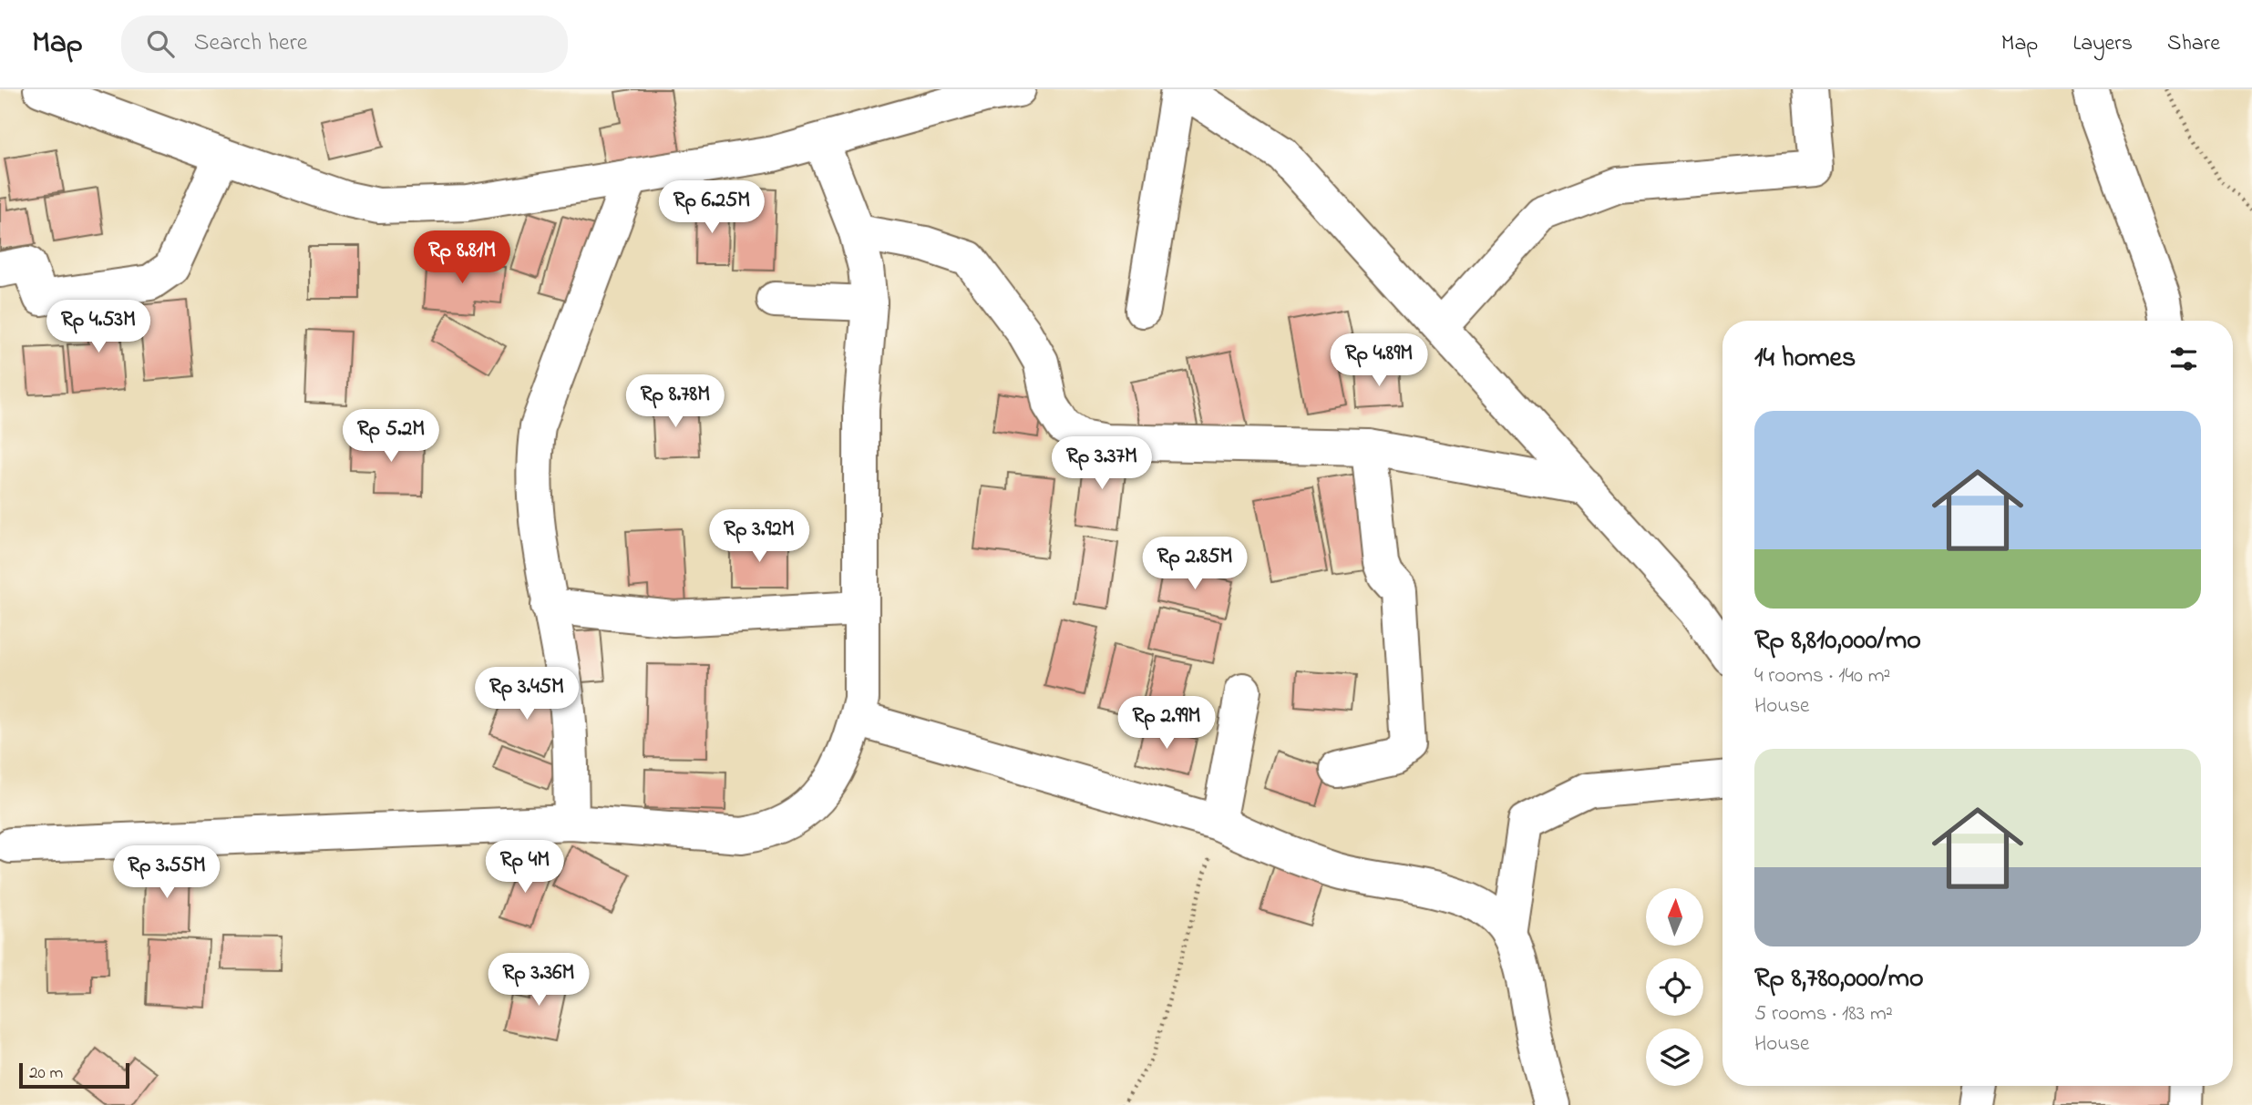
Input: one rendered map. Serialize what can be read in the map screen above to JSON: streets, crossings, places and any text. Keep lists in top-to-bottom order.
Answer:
{
  "scale_bar": "20 m",
  "north": "top",
  "page": {
    "header": "Map",
    "search": "Search here",
    "nav": ["Map", "Layers", "Share"],
    "price": [
      "Rp 6.25M",
      "Rp 8.81M",
      "Rp 4.53M",
      "Rp 4.89M",
      "Rp 8.78M",
      "Rp 5.2M",
      "Rp 3.37M",
      "Rp 3.92M",
      "Rp 2.85M",
      "Rp 3.45M",
      "Rp 2.99M",
      "Rp 4M",
      "Rp 3.55M",
      "Rp 3.36M"
    ],
    "heading": "14 homes",
    "list": [
      {
        "name": "Rp 8,810,000/mo",
        "note": "4 rooms · 140 m² · House"
      },
      {
        "name": "Rp 8,780,000/mo",
        "note": "5 rooms · 183 m² · House"
      }
    ],
    "scale": "20 m"
  }
}
